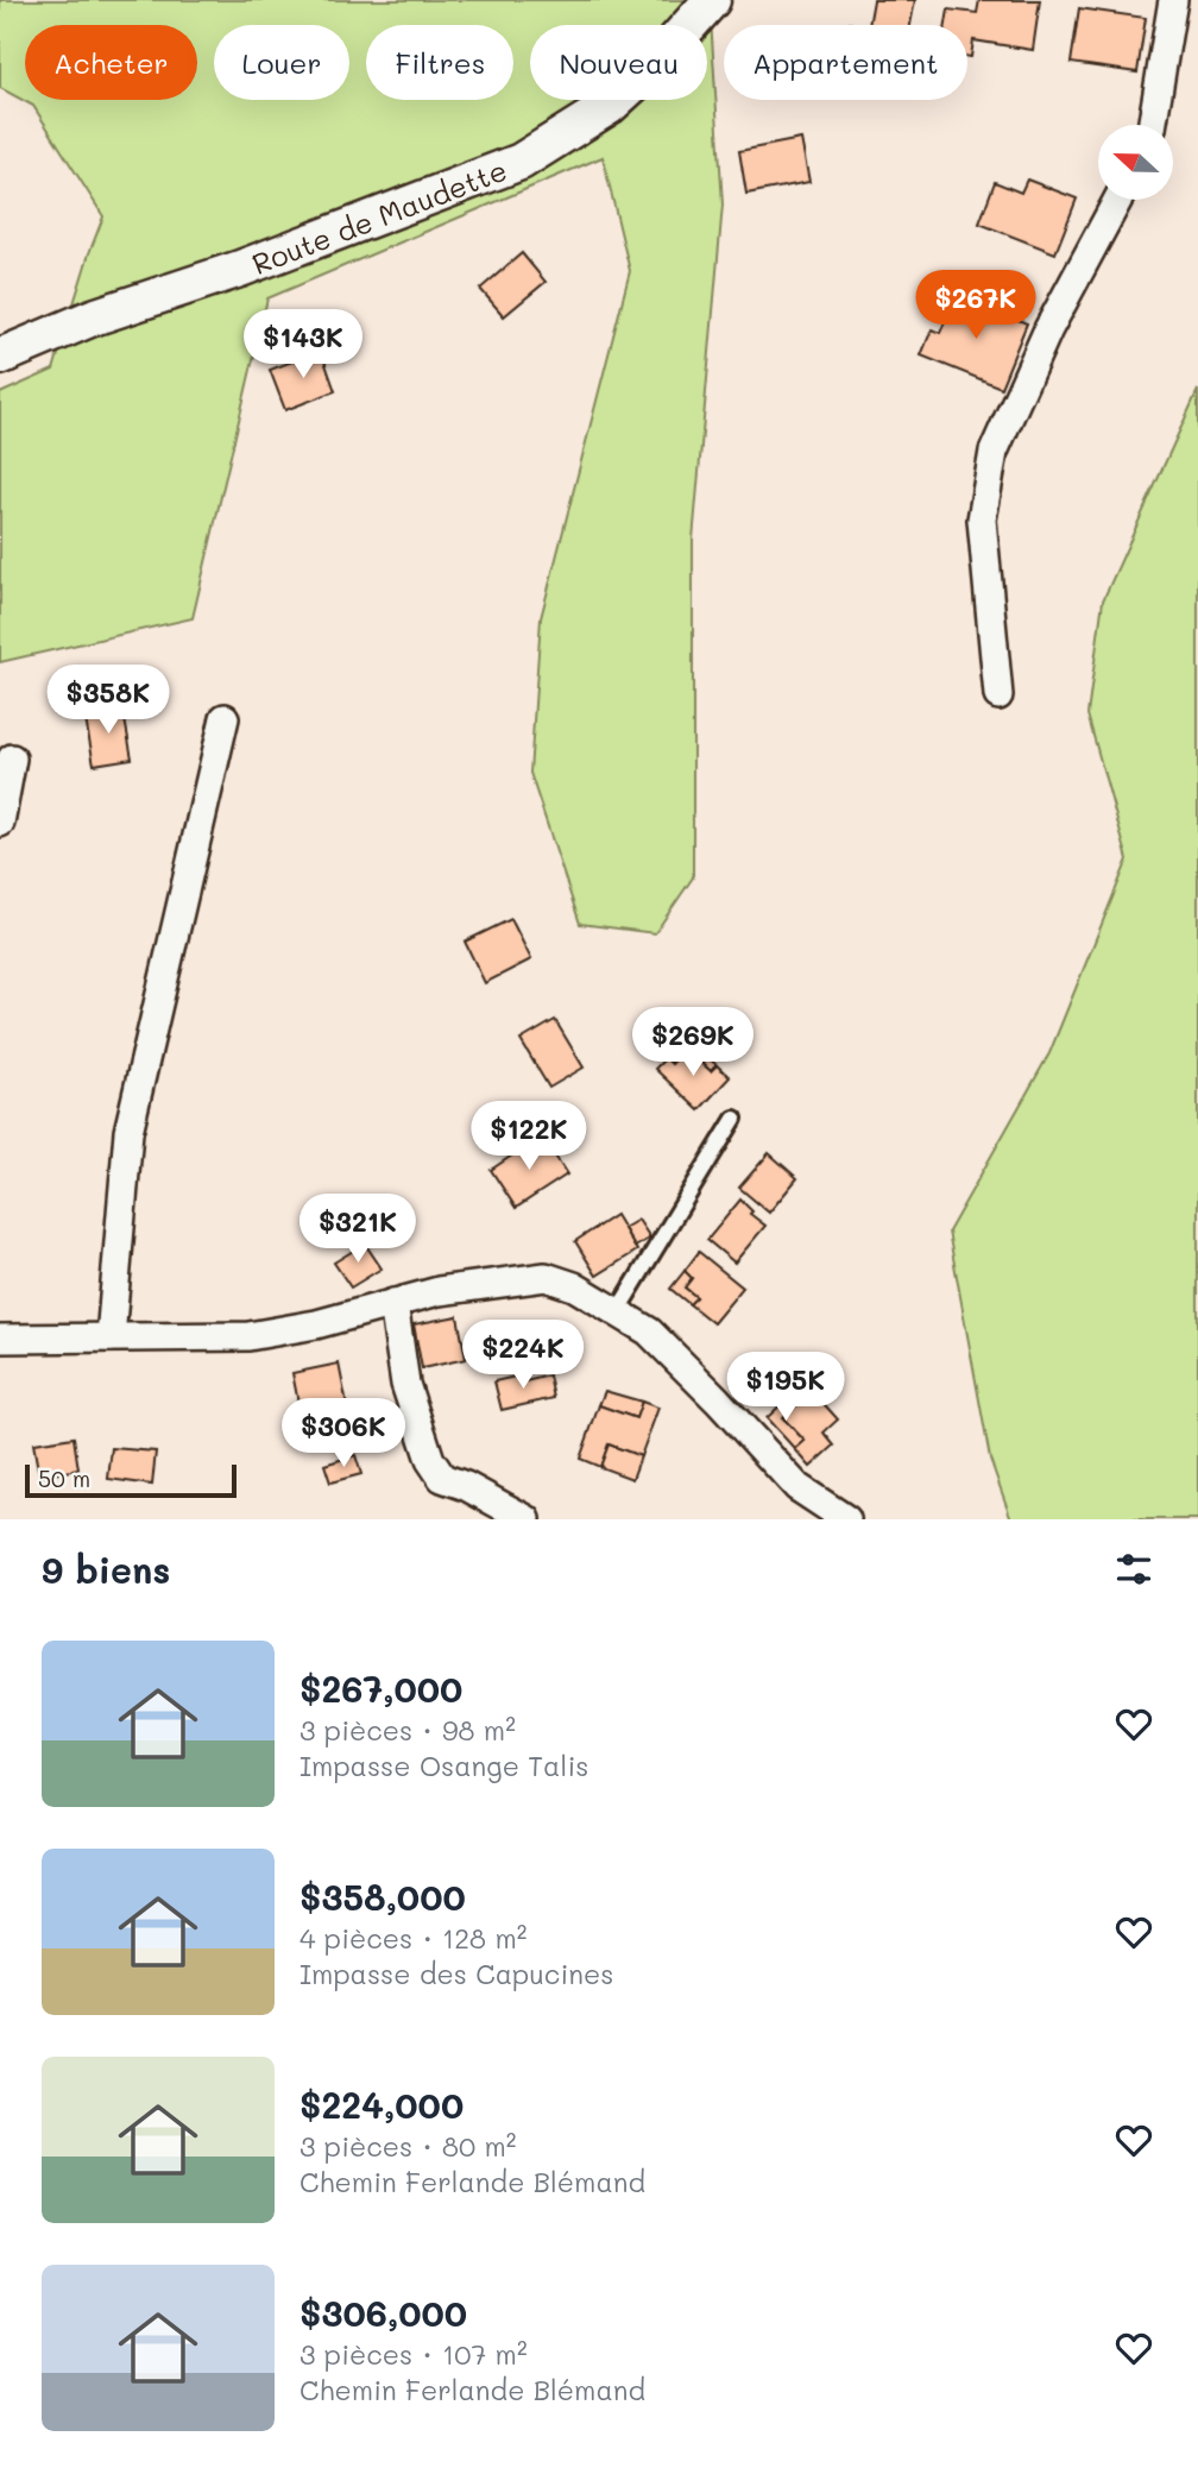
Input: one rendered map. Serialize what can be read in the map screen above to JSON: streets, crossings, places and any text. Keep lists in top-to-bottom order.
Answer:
{
  "streets": {
    "street": ["Route de Maudette"]
  },
  "scale_bar": "50 m",
  "north": "left",
  "page": {
    "chip": [
      "Acheter",
      "Louer",
      "Filtres",
      "Nouveau",
      "Appartement"
    ],
    "price": [
      "$267K",
      "$143K",
      "$358K",
      "$269K",
      "$122K",
      "$321K",
      "$224K",
      "$195K",
      "$306K"
    ],
    "scale": "50 m",
    "heading": "9 biens",
    "list": [
      {
        "name": "$267,000",
        "note": "3 pièces · 98 m² · Impasse Osange Talis"
      },
      {
        "name": "$358,000",
        "note": "4 pièces · 128 m² · Impasse des Capucines"
      },
      {
        "name": "$224,000",
        "note": "3 pièces · 80 m² · Chemin Ferlande Blémand"
      },
      {
        "name": "$306,000",
        "note": "3 pièces · 107 m² · Chemin Ferlande Blémand"
      }
    ]
  }
}
